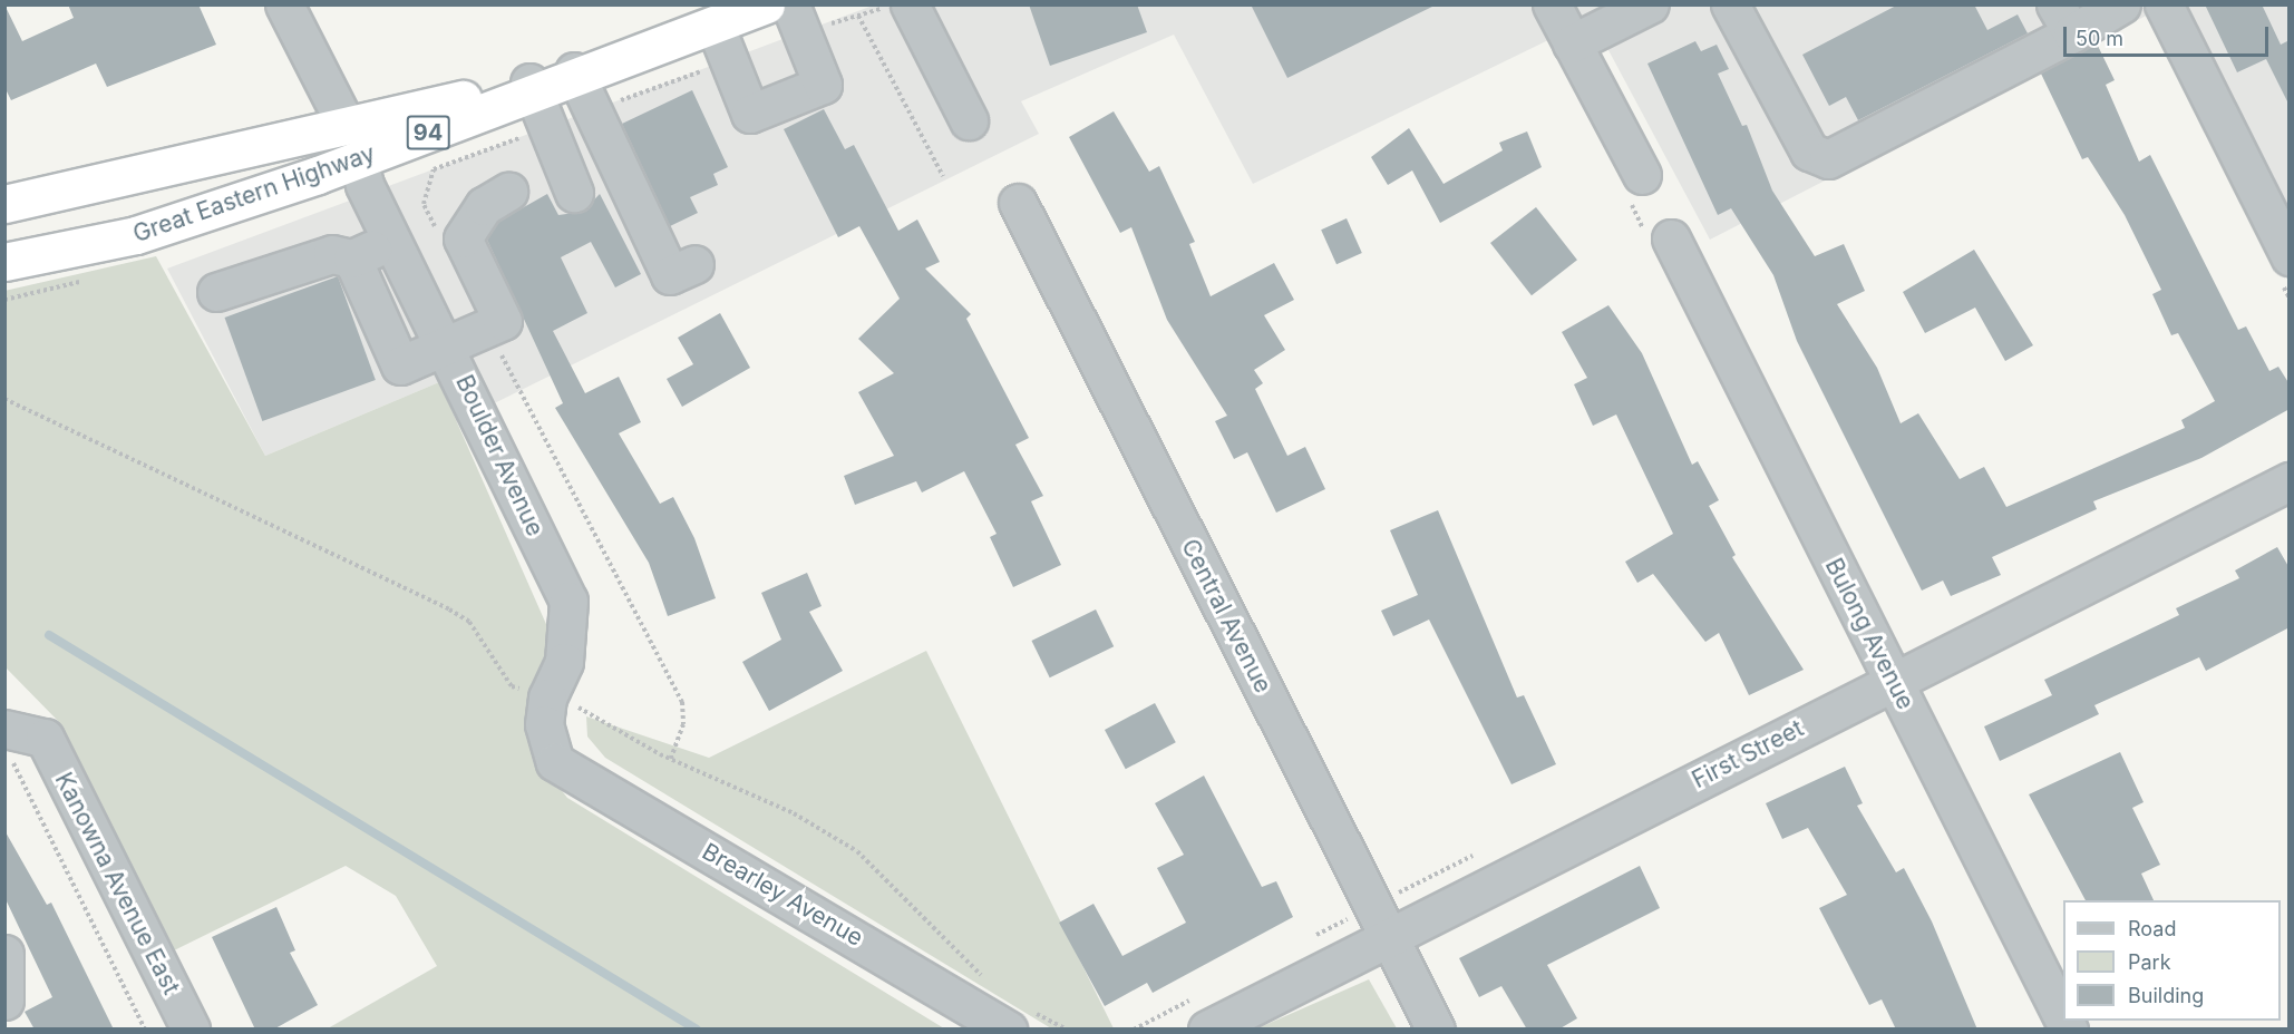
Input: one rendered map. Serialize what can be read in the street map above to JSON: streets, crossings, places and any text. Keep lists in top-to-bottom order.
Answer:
{
  "streets": {
    "highway": ["94", "Great Eastern Highway"],
    "street": [
      "Boulder Avenue",
      "Central Avenue",
      "Bulong Avenue",
      "First Street",
      "Kanowna Avenue East",
      "Brearley Avenue"
    ]
  },
  "crossings": [
    ["Great Eastern Highway", "Boulder Avenue"],
    ["Boulder Avenue", "Brearley Avenue"],
    ["Central Avenue", "First Street"],
    ["Bulong Avenue", "First Street"]
  ],
  "legend": ["Road", "Park", "Building"],
  "scale_bar": "50 m"
}
